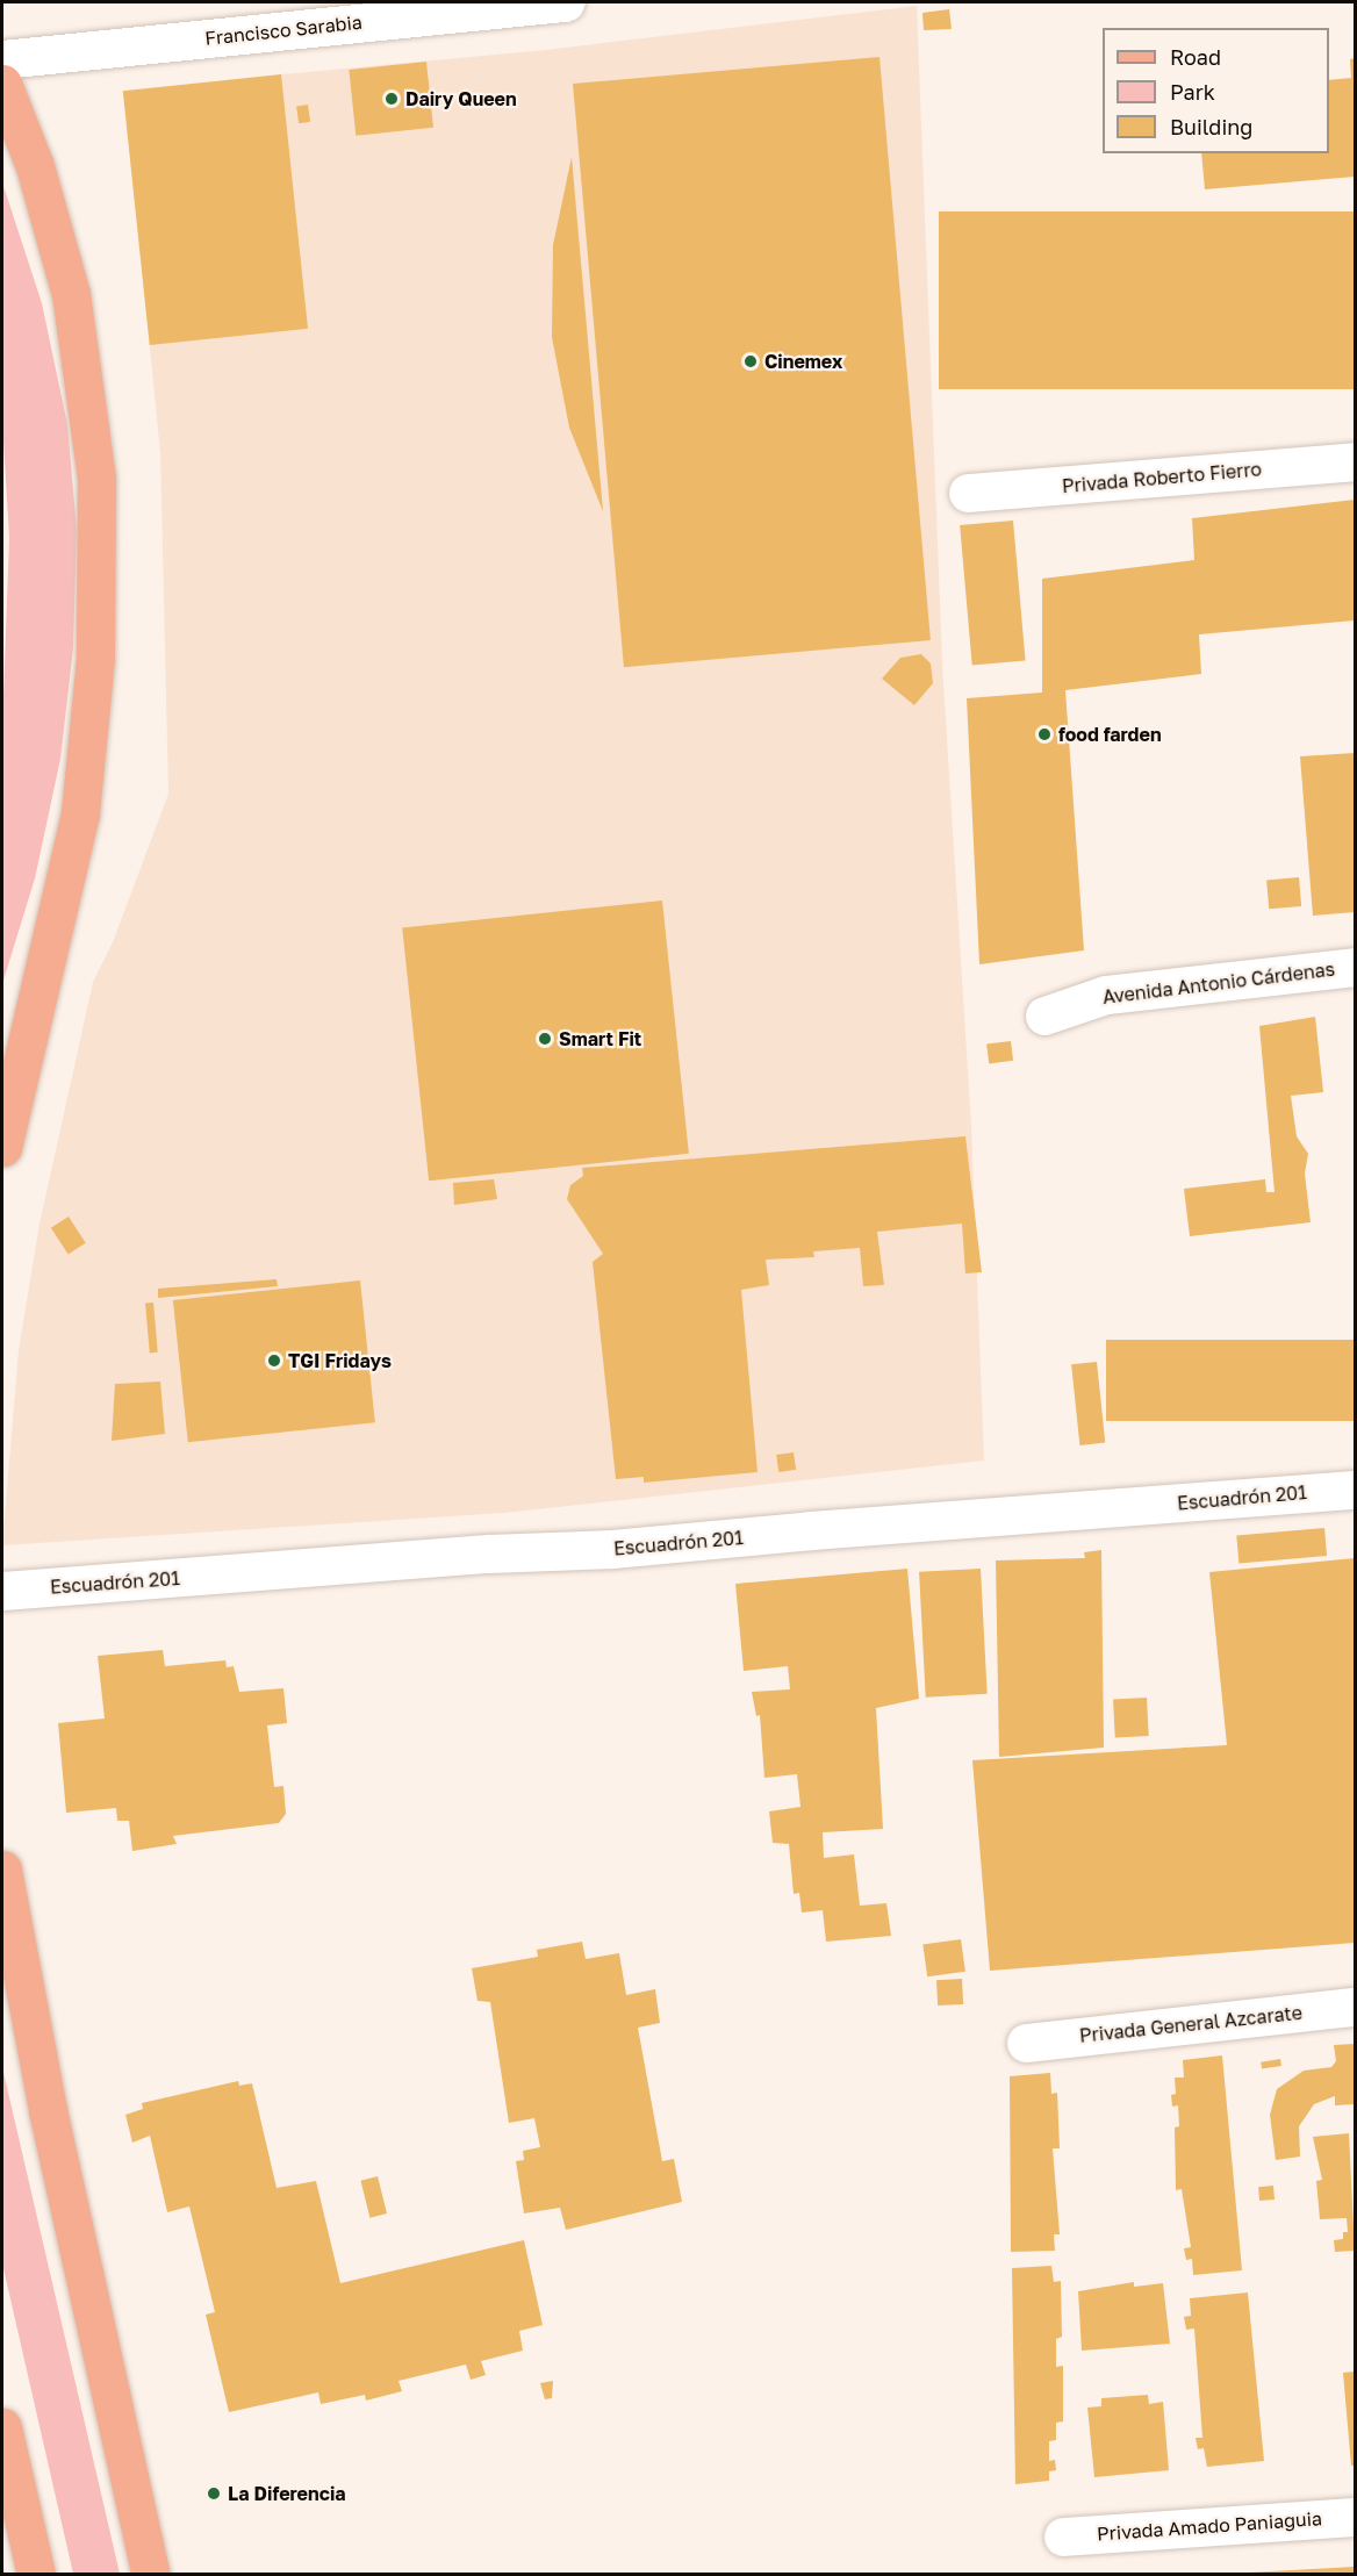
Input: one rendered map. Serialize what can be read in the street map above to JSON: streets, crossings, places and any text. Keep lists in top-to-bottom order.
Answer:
{
  "streets": {
    "street": [
      "Francisco Sarabia",
      "Privada Roberto Fierro",
      "Avenida Antonio Cárdenas",
      "Escuadrón 201",
      "Privada General Azcarate",
      "Privada Amado Paniaguia"
    ]
  },
  "places": [
    "Dairy Queen",
    "Cinemex",
    "food farden",
    "Smart Fit",
    "TGI Fridays",
    "La Diferencia"
  ],
  "legend": ["Road", "Park", "Building"]
}
